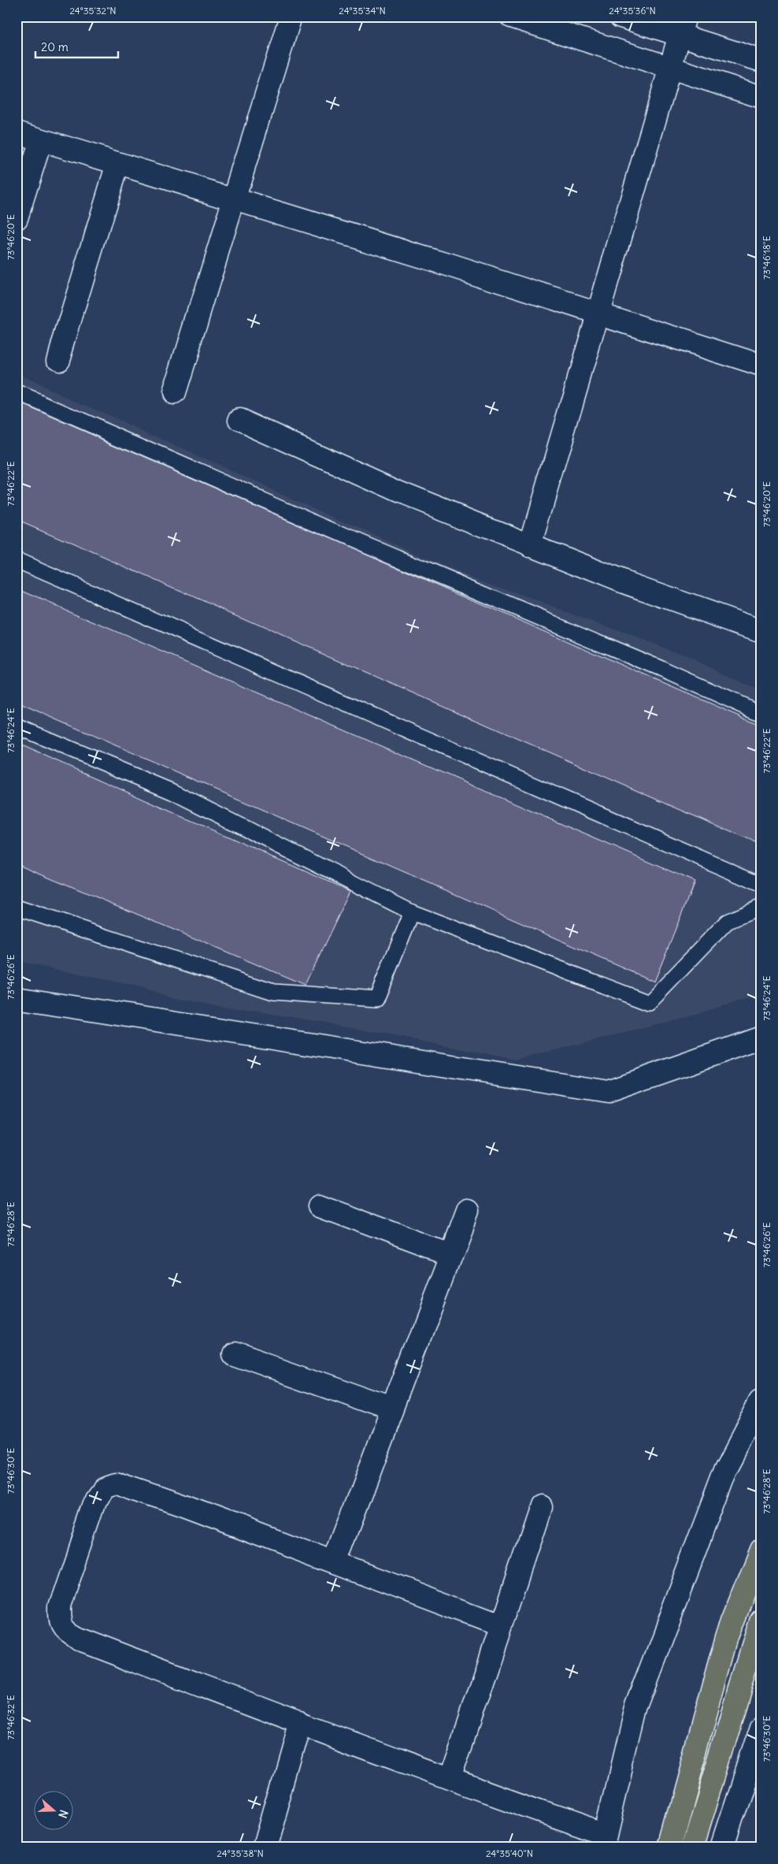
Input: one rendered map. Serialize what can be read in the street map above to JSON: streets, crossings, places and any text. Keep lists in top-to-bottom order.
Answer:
{
  "scale_bar": "20 m",
  "north": "right",
  "coordinates": [
    "24°35'32\"N",
    "24°35'34\"N",
    "24°35'36\"N",
    "73°46'20\"E",
    "73°46'18\"E",
    "73°46'22\"E",
    "73°46'24\"E",
    "73°46'26\"E",
    "73°46'28\"E",
    "73°46'30\"E",
    "73°46'32\"E",
    "24°35'38\"N",
    "24°35'40\"N"
  ]
}
